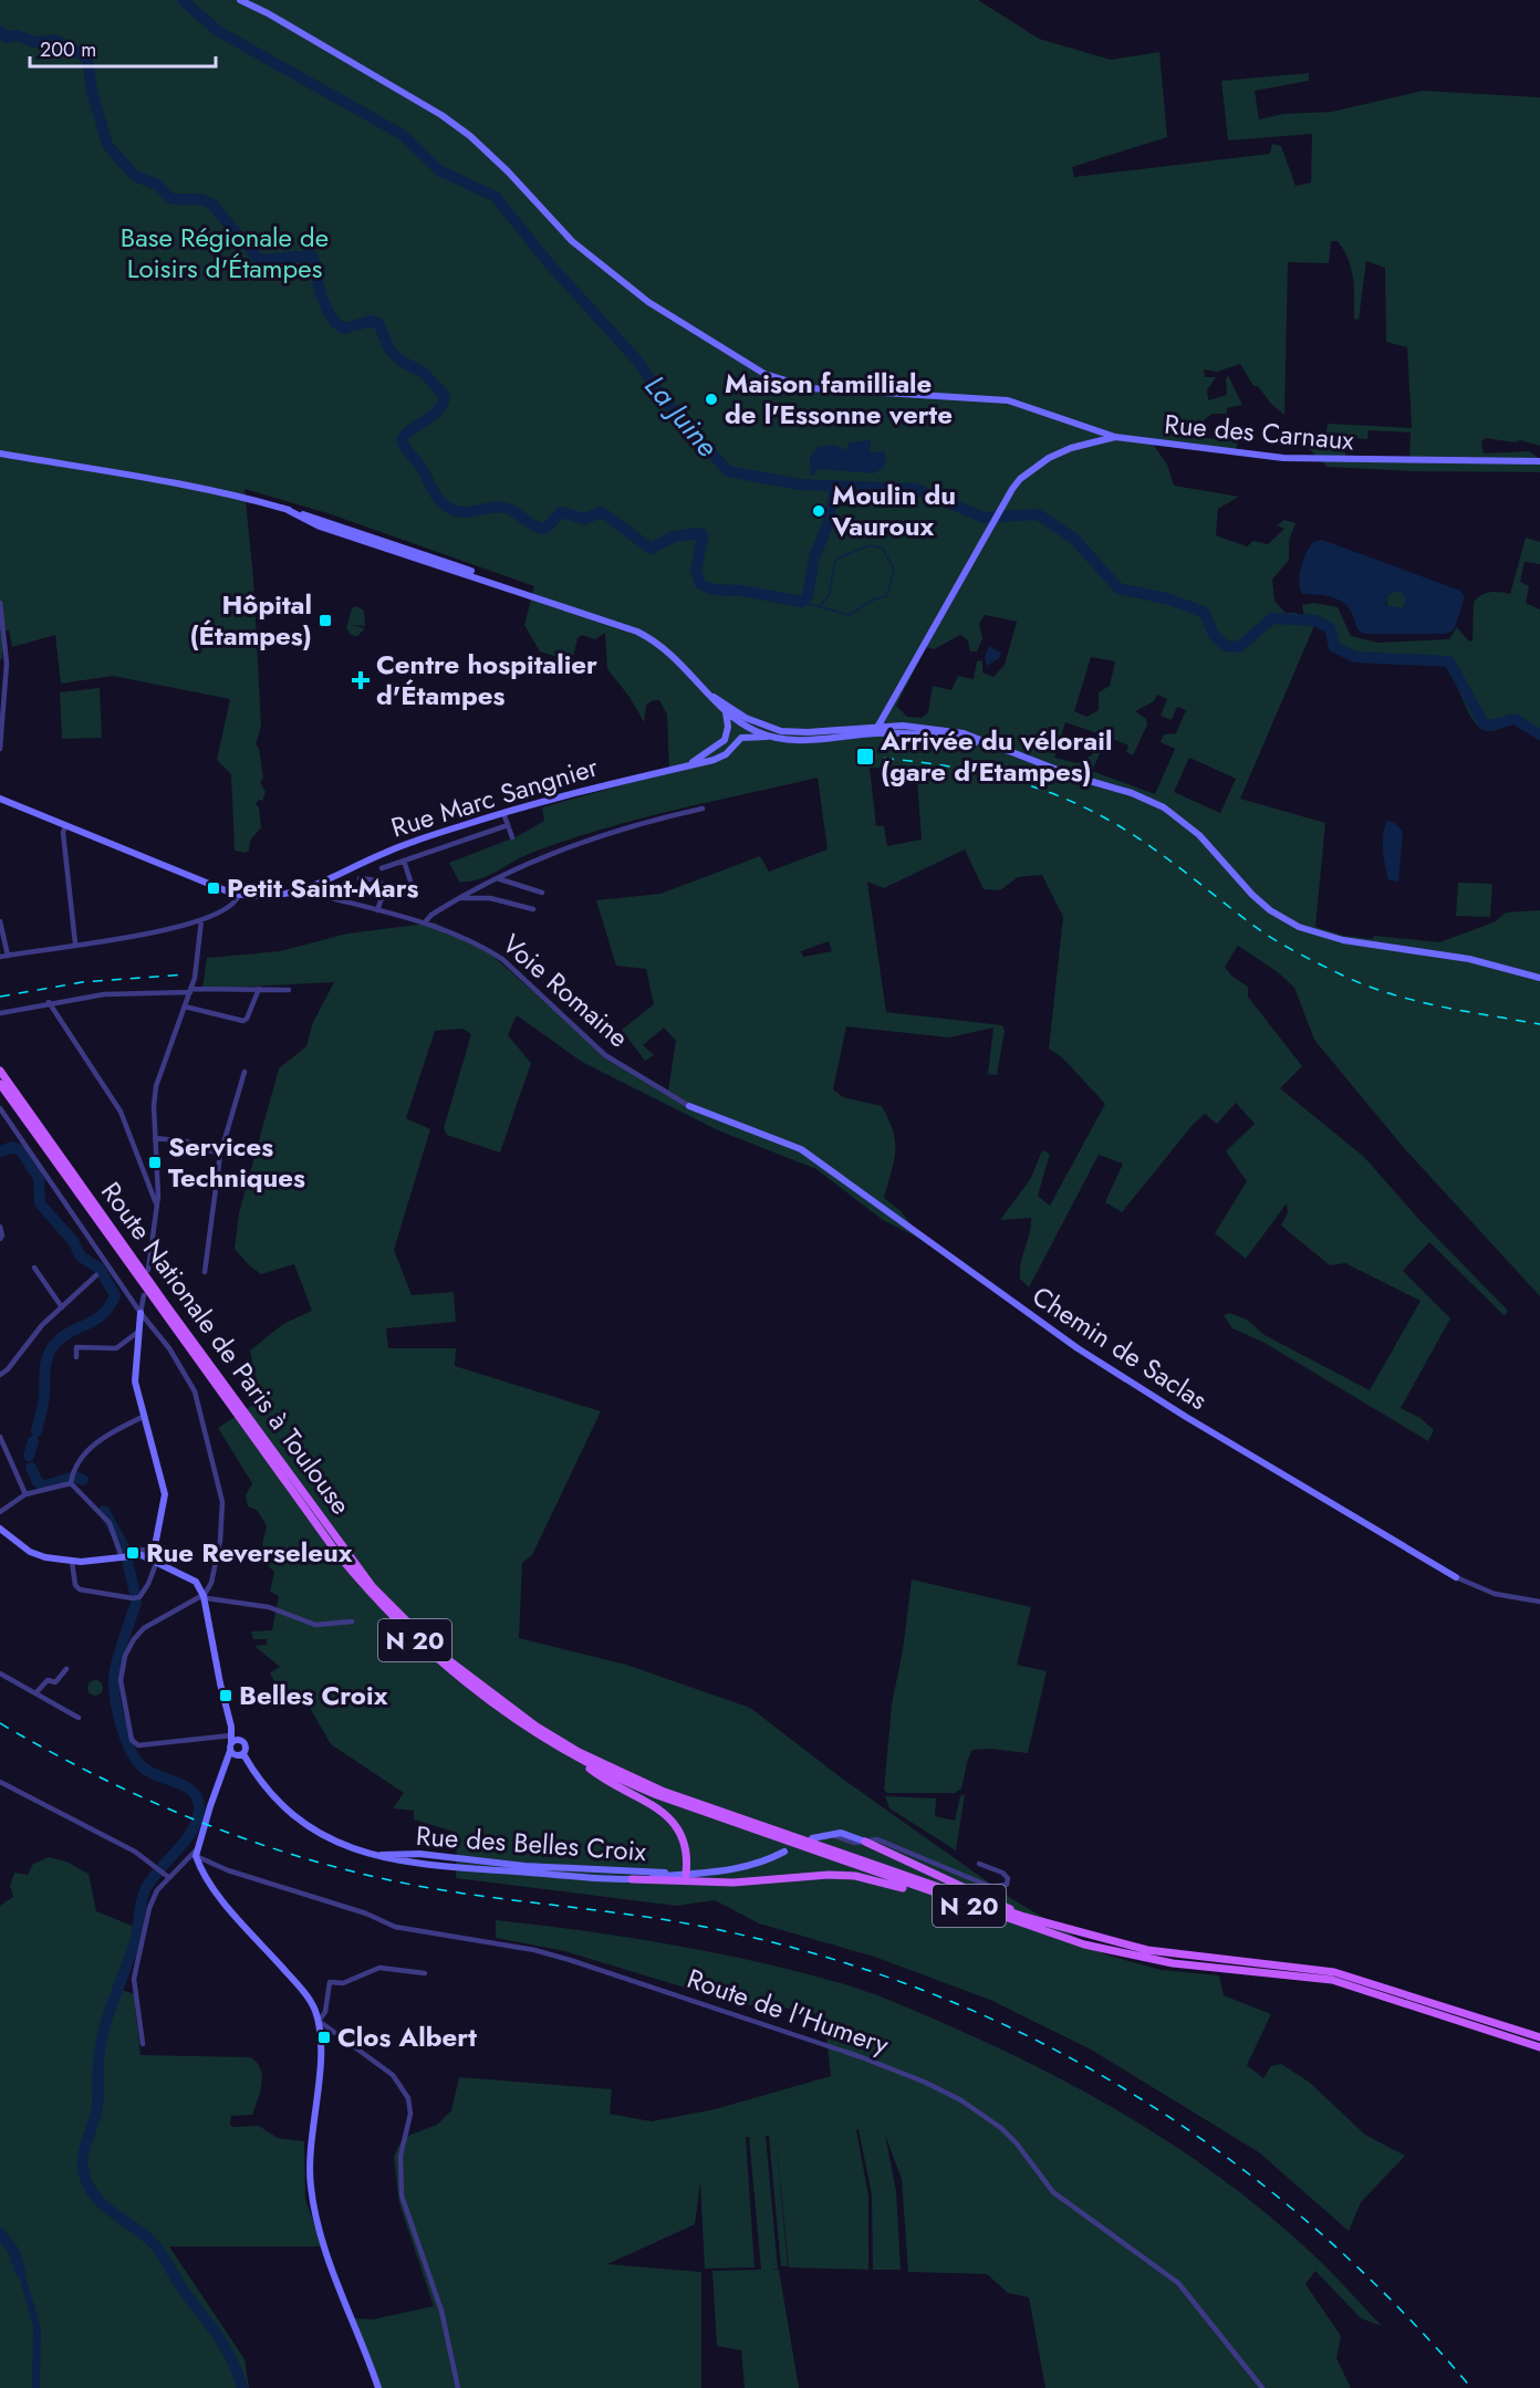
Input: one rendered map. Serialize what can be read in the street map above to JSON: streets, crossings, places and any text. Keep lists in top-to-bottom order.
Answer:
{
  "streets": {
    "main road": [
      "Rue des Carnaux",
      "Rue Marc Sangnier",
      "Route Nationale de Paris à Toulouse",
      "Chemin de Saclas",
      "N 20",
      "Rue des Belles Croix"
    ],
    "street": ["Voie Romaine", "Route de l'Humery"]
  },
  "crossings": [
    ["Voie Romaine", "Chemin de Saclas"]
  ],
  "water": ["La Juine"],
  "parks": ["Base Régionale de Loisirs d'Étampes"],
  "places": {
    "other": ["Maison familliale de l'Essonne verte", "Moulin du Vauroux"],
    "transit": [
      "Hôpital (Étampes)",
      "Arrivée du vélorail (gare d'Etampes)",
      "Petit Saint-Mars",
      "Services Techniques",
      "Rue Reverseleux",
      "Belles Croix",
      "Clos Albert"
    ],
    "health": ["Centre hospitalier d'Étampes"]
  },
  "scale_bar": "200 m"
}
